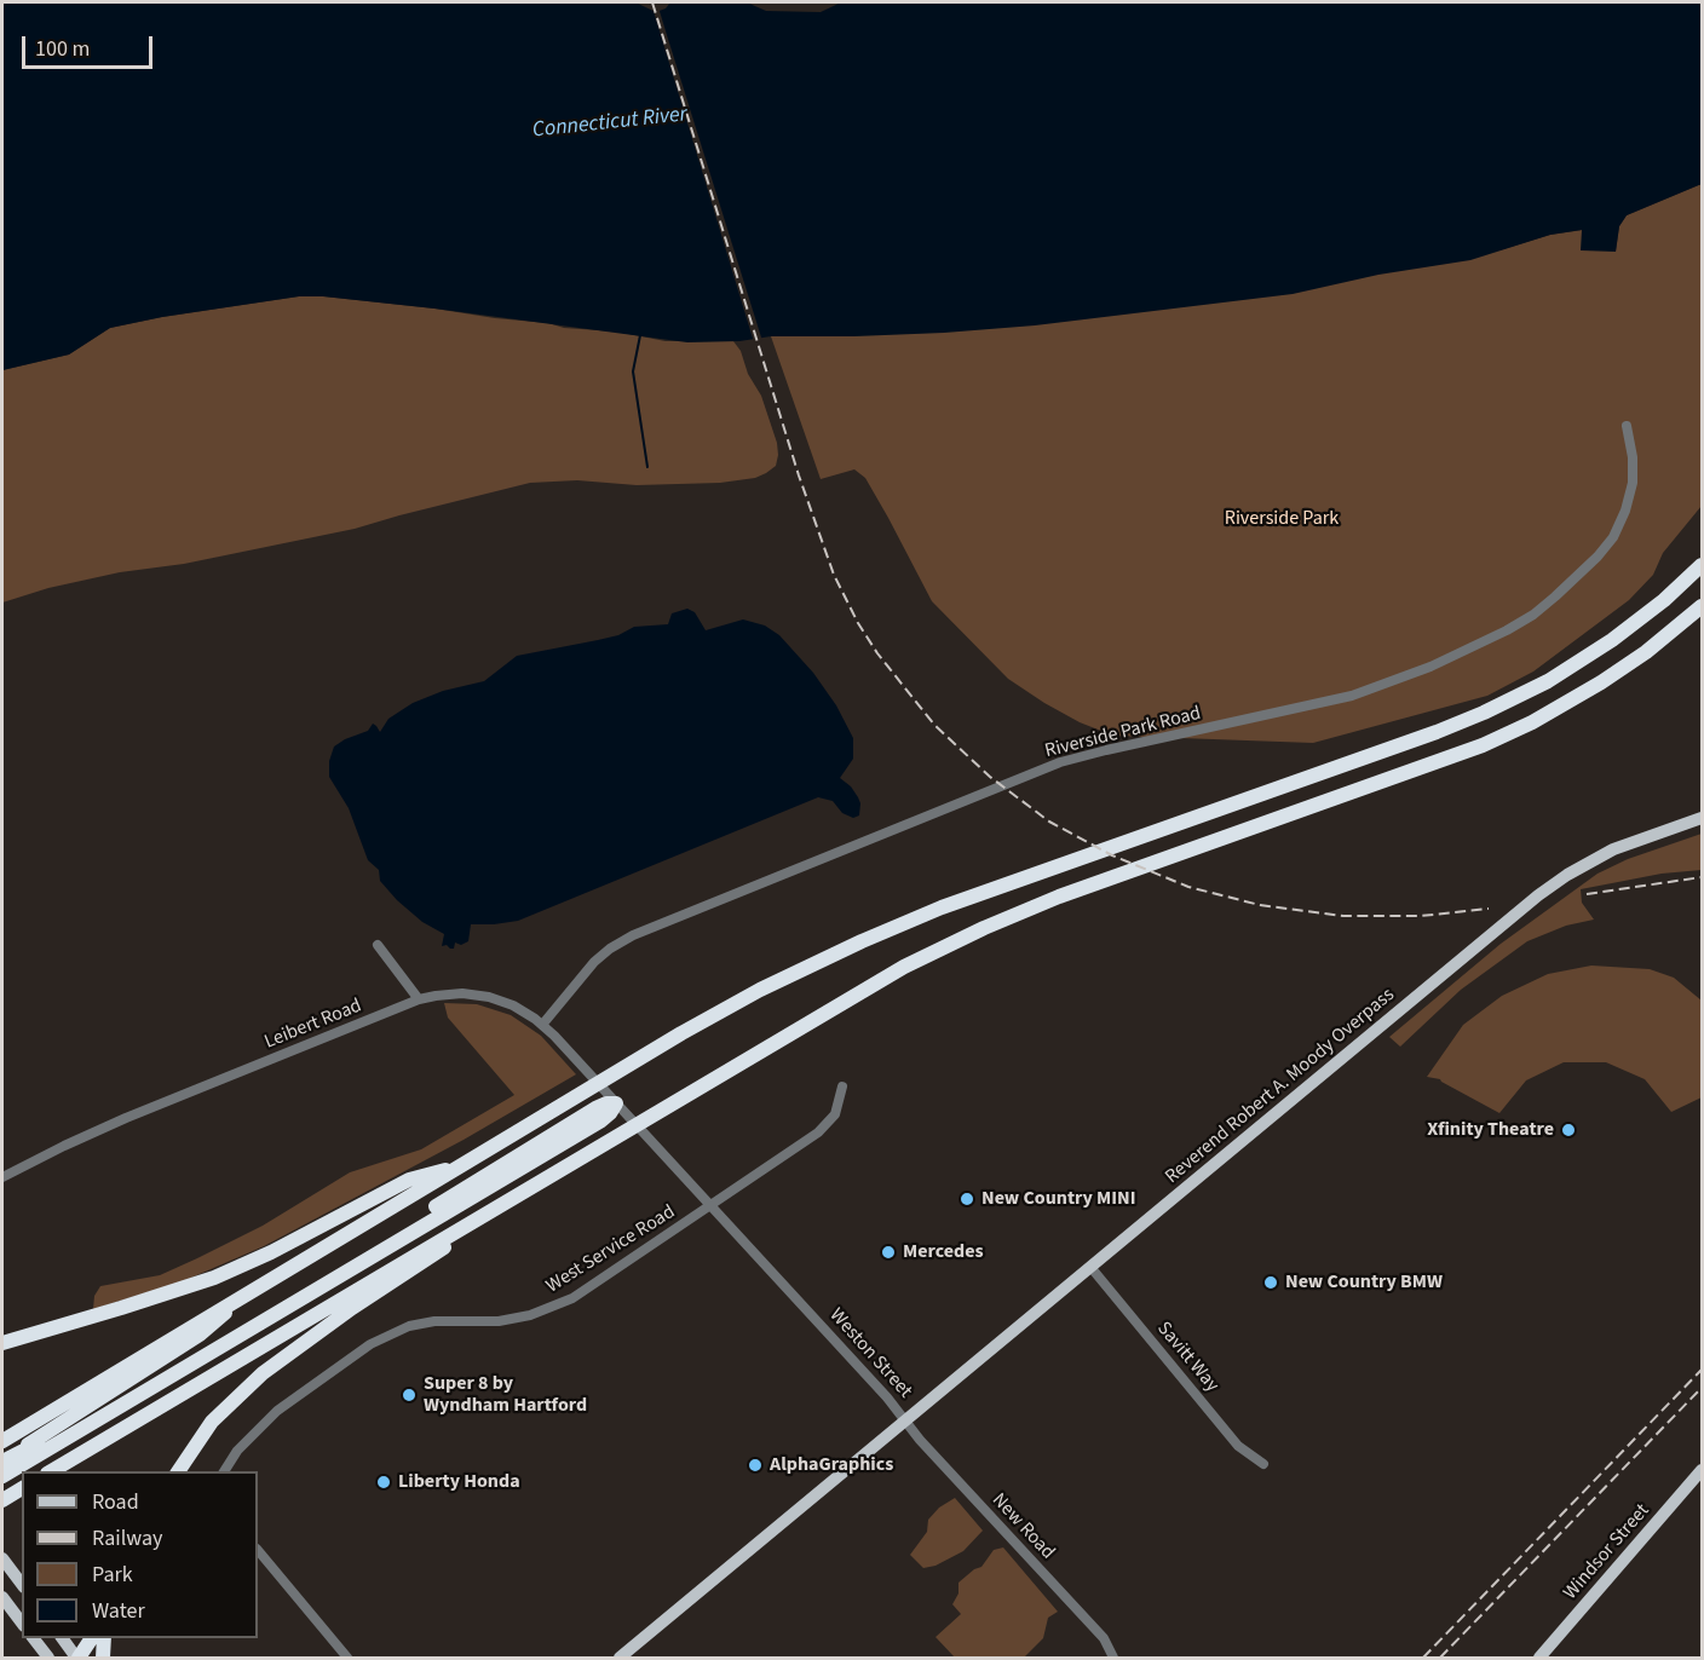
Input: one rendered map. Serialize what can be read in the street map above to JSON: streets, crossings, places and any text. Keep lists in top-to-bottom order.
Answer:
{
  "streets": {
    "main road": ["Reverend Robert A. Moody Overpass", "Weston Street", "Windsor Street"],
    "street": [
      "Riverside Park Road",
      "Leibert Road",
      "West Service Road",
      "Savitt Way",
      "New Road"
    ]
  },
  "crossings": [
    ["Riverside Park Road", "Leibert Road"],
    ["Leibert Road", "Weston Street"],
    ["Reverend Robert A. Moody Overpass", "Weston Street"],
    ["Reverend Robert A. Moody Overpass", "Savitt Way"],
    ["Reverend Robert A. Moody Overpass", "New Road"],
    ["West Service Road", "Weston Street"],
    ["Weston Street", "New Road"]
  ],
  "water": ["Connecticut River"],
  "parks": ["Riverside Park"],
  "places": [
    "Xfinity Theatre",
    "New Country MINI",
    "Mercedes",
    "New Country BMW",
    "Super 8 by Wyndham Hartford",
    "AlphaGraphics",
    "Liberty Honda"
  ],
  "legend": [
    "Road",
    "Railway",
    "Park",
    "Water"
  ],
  "scale_bar": "100 m"
}
